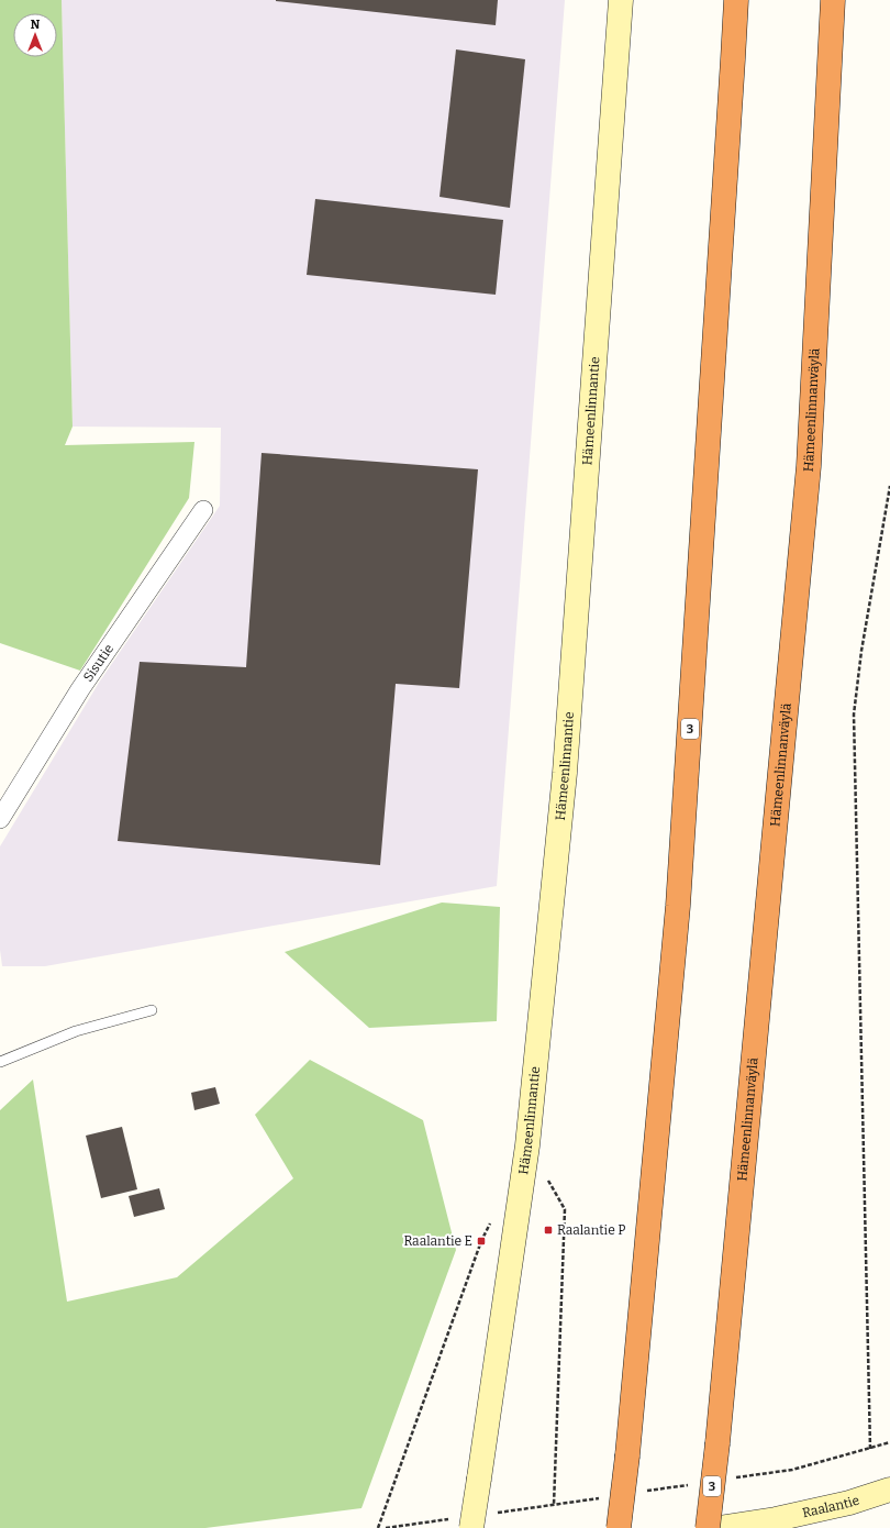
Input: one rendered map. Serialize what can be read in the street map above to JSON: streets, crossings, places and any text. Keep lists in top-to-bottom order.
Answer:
{
  "streets": {
    "highway": ["Hämeenlinnanväylä", "3"],
    "main road": ["Hämeenlinnantie", "Raalantie"],
    "street": ["Sisutie"]
  },
  "places": {
    "transit": ["Raalantie P", "Raalantie E"]
  },
  "north": "top"
}
